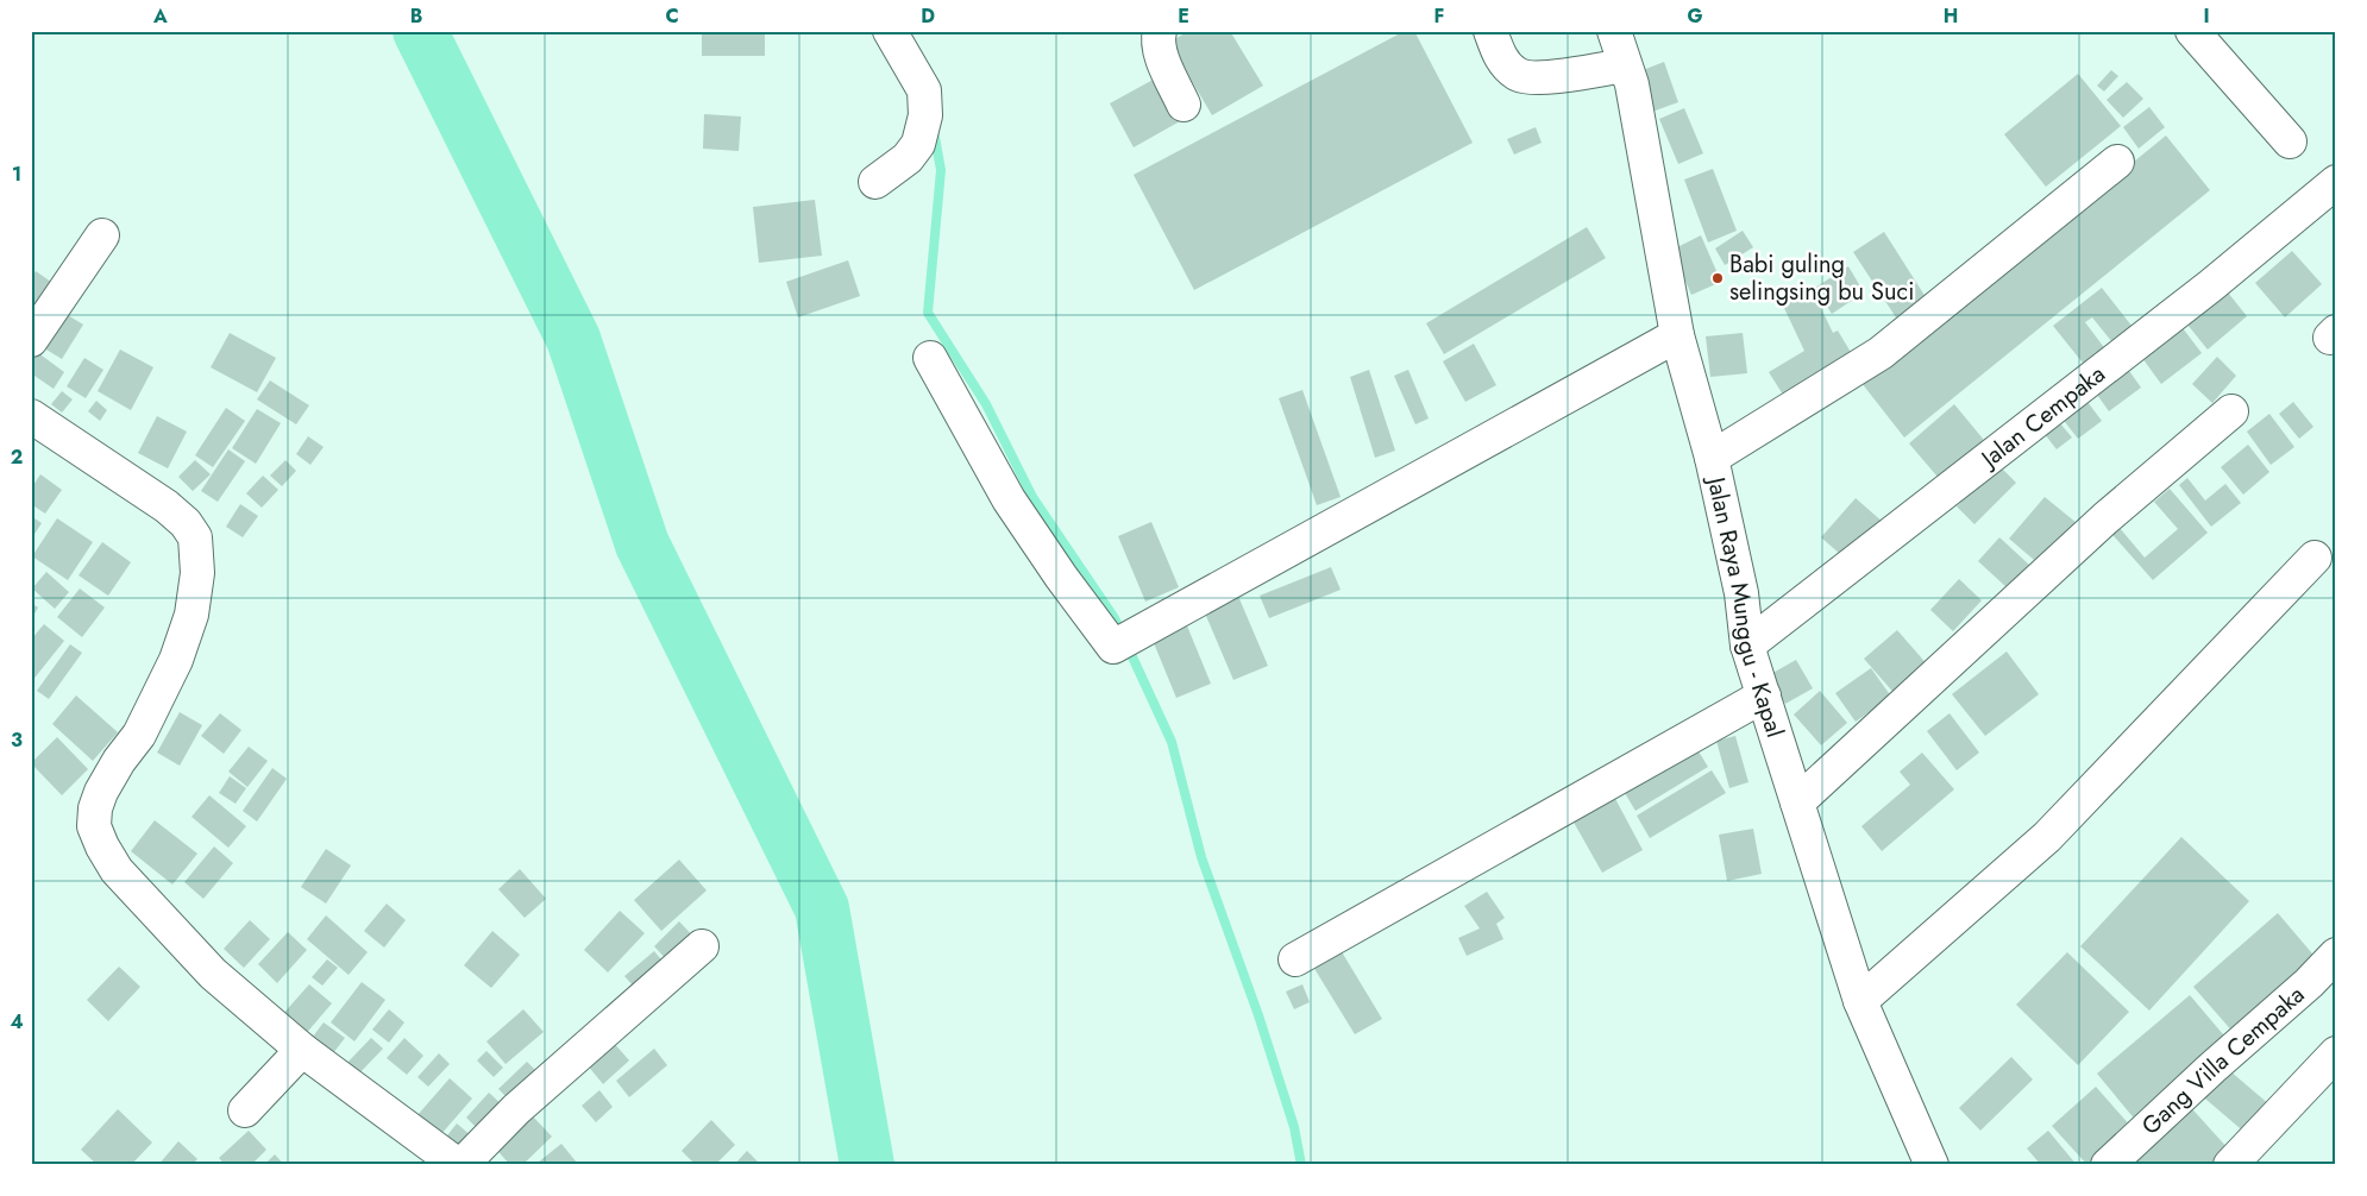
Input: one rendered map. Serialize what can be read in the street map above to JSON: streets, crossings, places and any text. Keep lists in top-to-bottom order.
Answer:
{
  "streets": {
    "street": ["Jalan Cempaka", "Jalan Raya Munggu - Kapal", "Gang Villa Cempaka"]
  },
  "crossings": [
    ["Jalan Cempaka", "Jalan Raya Munggu - Kapal"]
  ],
  "places": ["Babi guling selingsing bu Suci"],
  "grid": {
    "columns": [
      "A",
      "B",
      "C",
      "D",
      "E",
      "F",
      "G",
      "H",
      "I"
    ],
    "rows": [
      "1",
      "2",
      "3",
      "4"
    ]
  }
}
